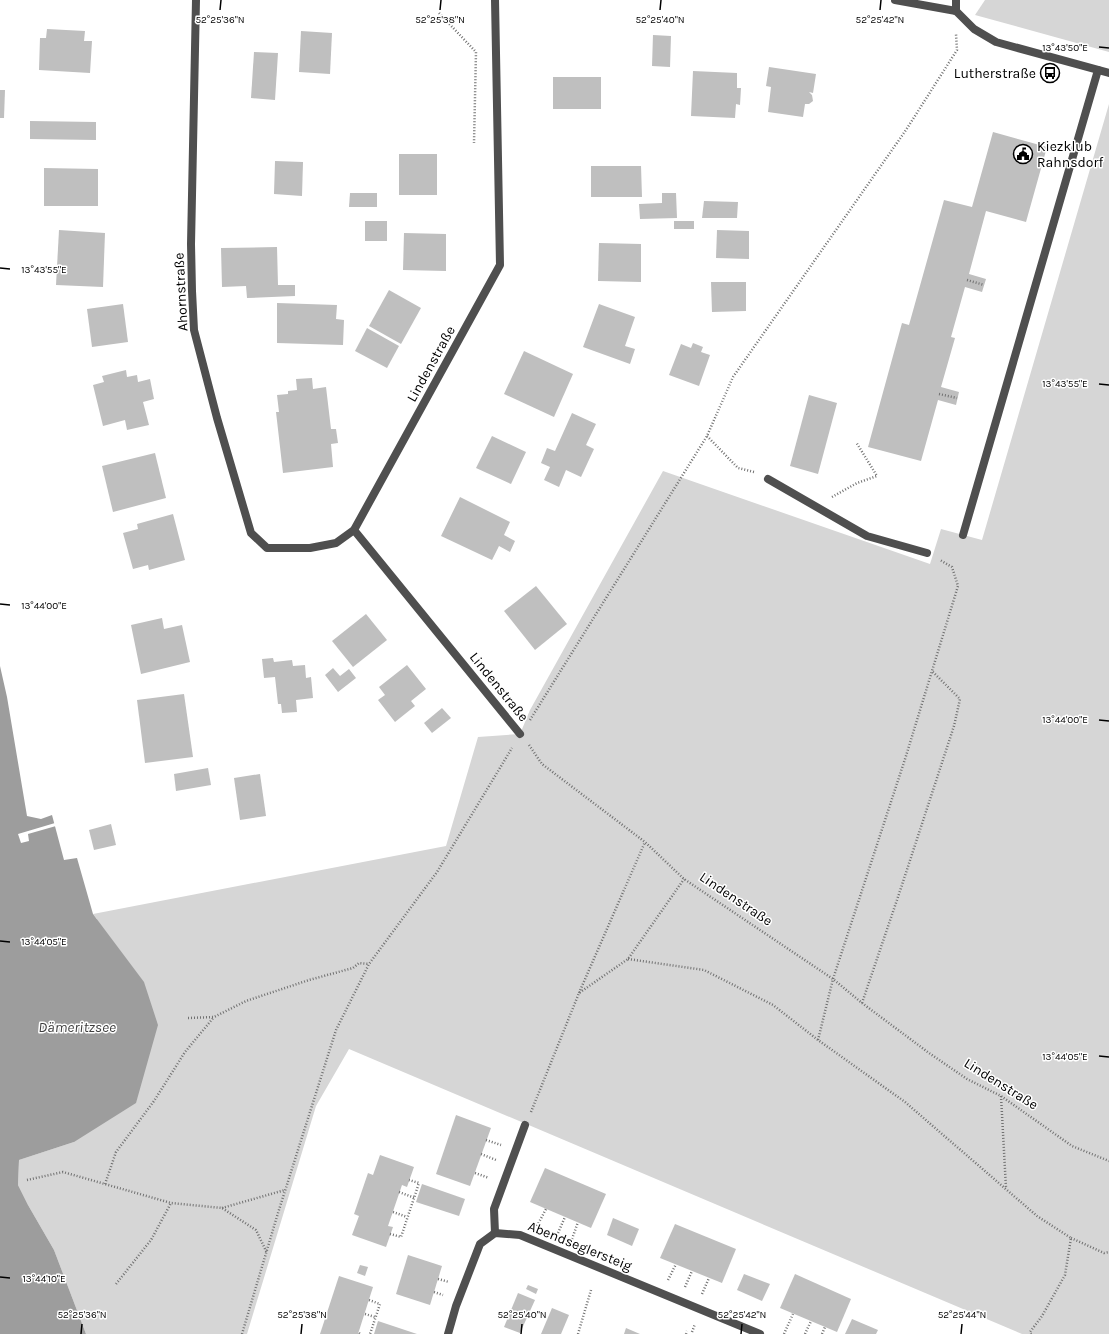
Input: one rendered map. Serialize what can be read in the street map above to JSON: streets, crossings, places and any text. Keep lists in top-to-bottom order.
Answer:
{
  "streets": {
    "street": ["Ahornstraße", "Lindenstraße", "Abendseglersteig"]
  },
  "crossings": [
    ["Ahornstraße", "Lindenstraße"]
  ],
  "water": ["Dämeritzsee"],
  "places": {
    "bus stop": ["Lutherstraße"],
    "public building": ["Kiezklub Rahnsdorf"]
  },
  "coordinates": [
    "52°25'36\"N",
    "52°25'38\"N",
    "52°25'40\"N",
    "52°25'42\"N",
    "13°43'50\"E",
    "13°43'55\"E",
    "13°44'00\"E",
    "13°44'05\"E",
    "13°44'10\"E",
    "52°25'44\"N"
  ]
}
